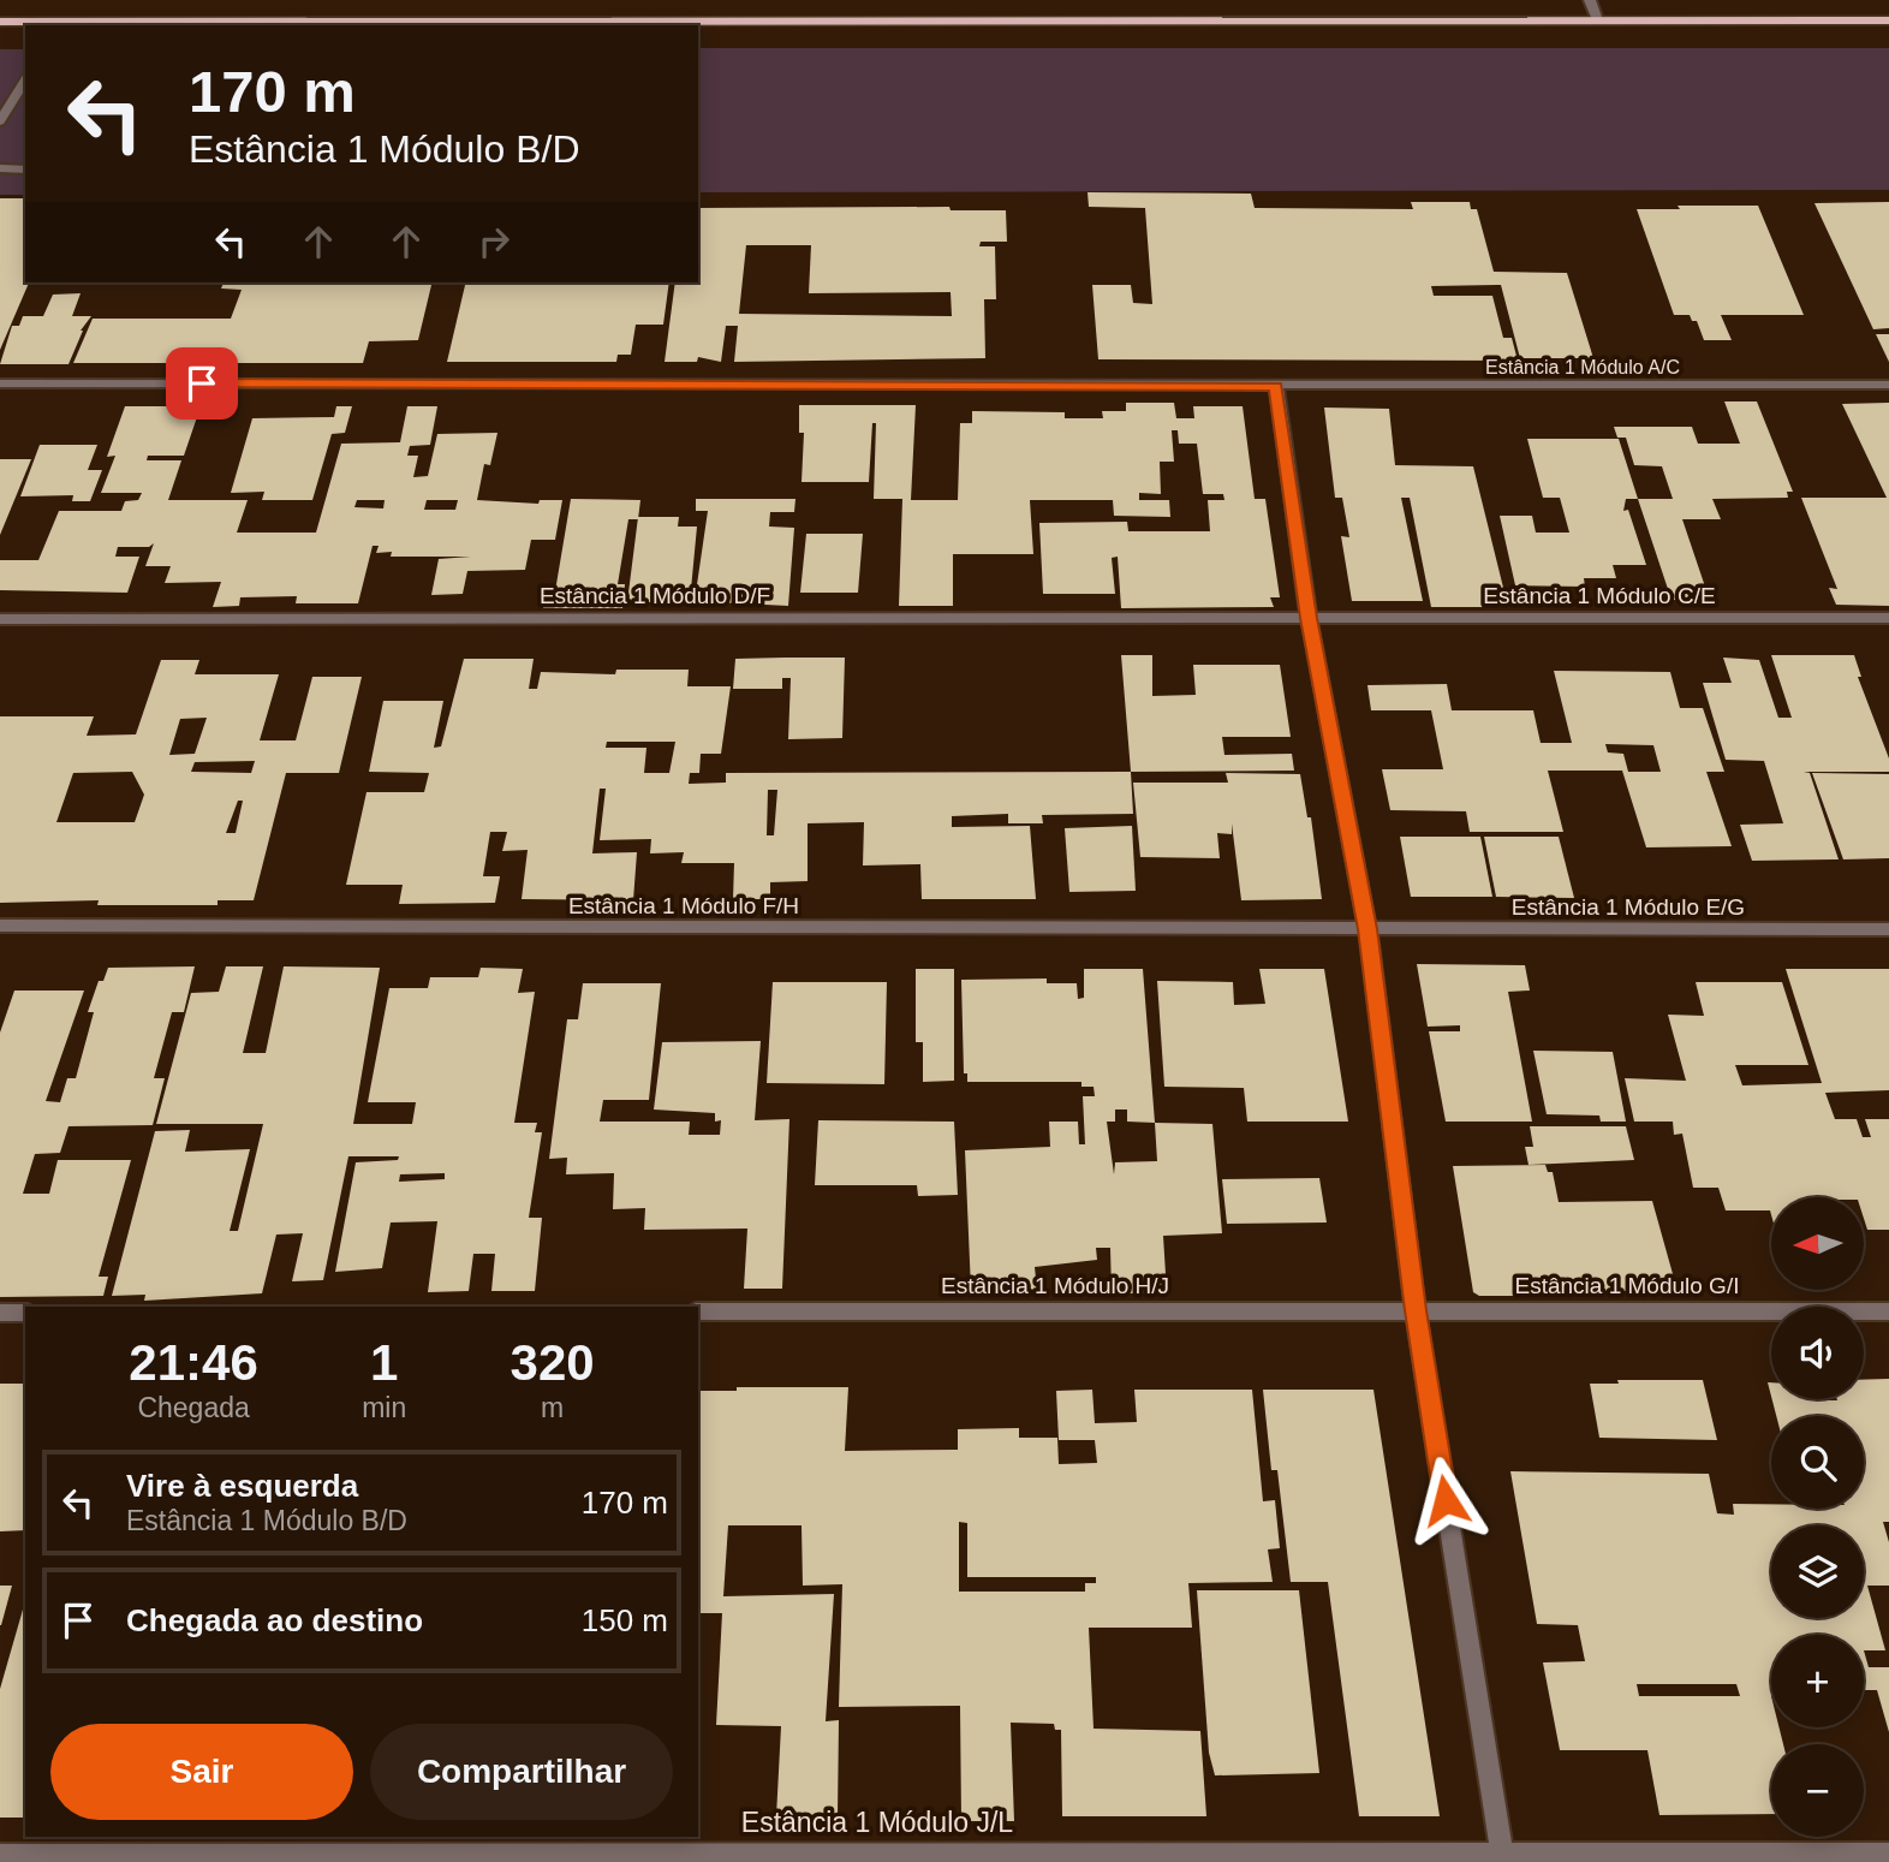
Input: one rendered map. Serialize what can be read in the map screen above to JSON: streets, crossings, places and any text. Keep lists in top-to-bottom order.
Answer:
{
  "streets": {
    "street": [
      "Estância 1 Módulo A/C",
      "Estância 1 Módulo D/F",
      "Estância 1 Módulo C/E",
      "Estância 1 Módulo F/H",
      "Estância 1 Módulo E/G",
      "Estância 1 Módulo H/J",
      "Estância 1 Módulo G/I",
      "Estância 1 Módulo J/L"
    ]
  },
  "crossings": [
    ["Estância 1 Módulo D/F", "Estância 1 Módulo C/E"],
    ["Estância 1 Módulo F/H", "Estância 1 Módulo E/G"],
    ["Estância 1 Módulo H/J", "Estância 1 Módulo G/I"]
  ],
  "north": "left",
  "page": {
    "turn": ["170 m", "Estância 1 Módulo B/D"],
    "map_buttons": ["+", "−"],
    "eta": [
      "21:46",
      "Chegada",
      "1",
      "min",
      "320",
      "m"
    ],
    "list": [
      {
        "name": "Vire à esquerda",
        "note": "Estância 1 Módulo B/D",
        "value": "170 m"
      },
      {
        "name": "Chegada ao destino",
        "value": "150 m"
      }
    ],
    "buttons": ["Sair", "Compartilhar"]
  }
}
